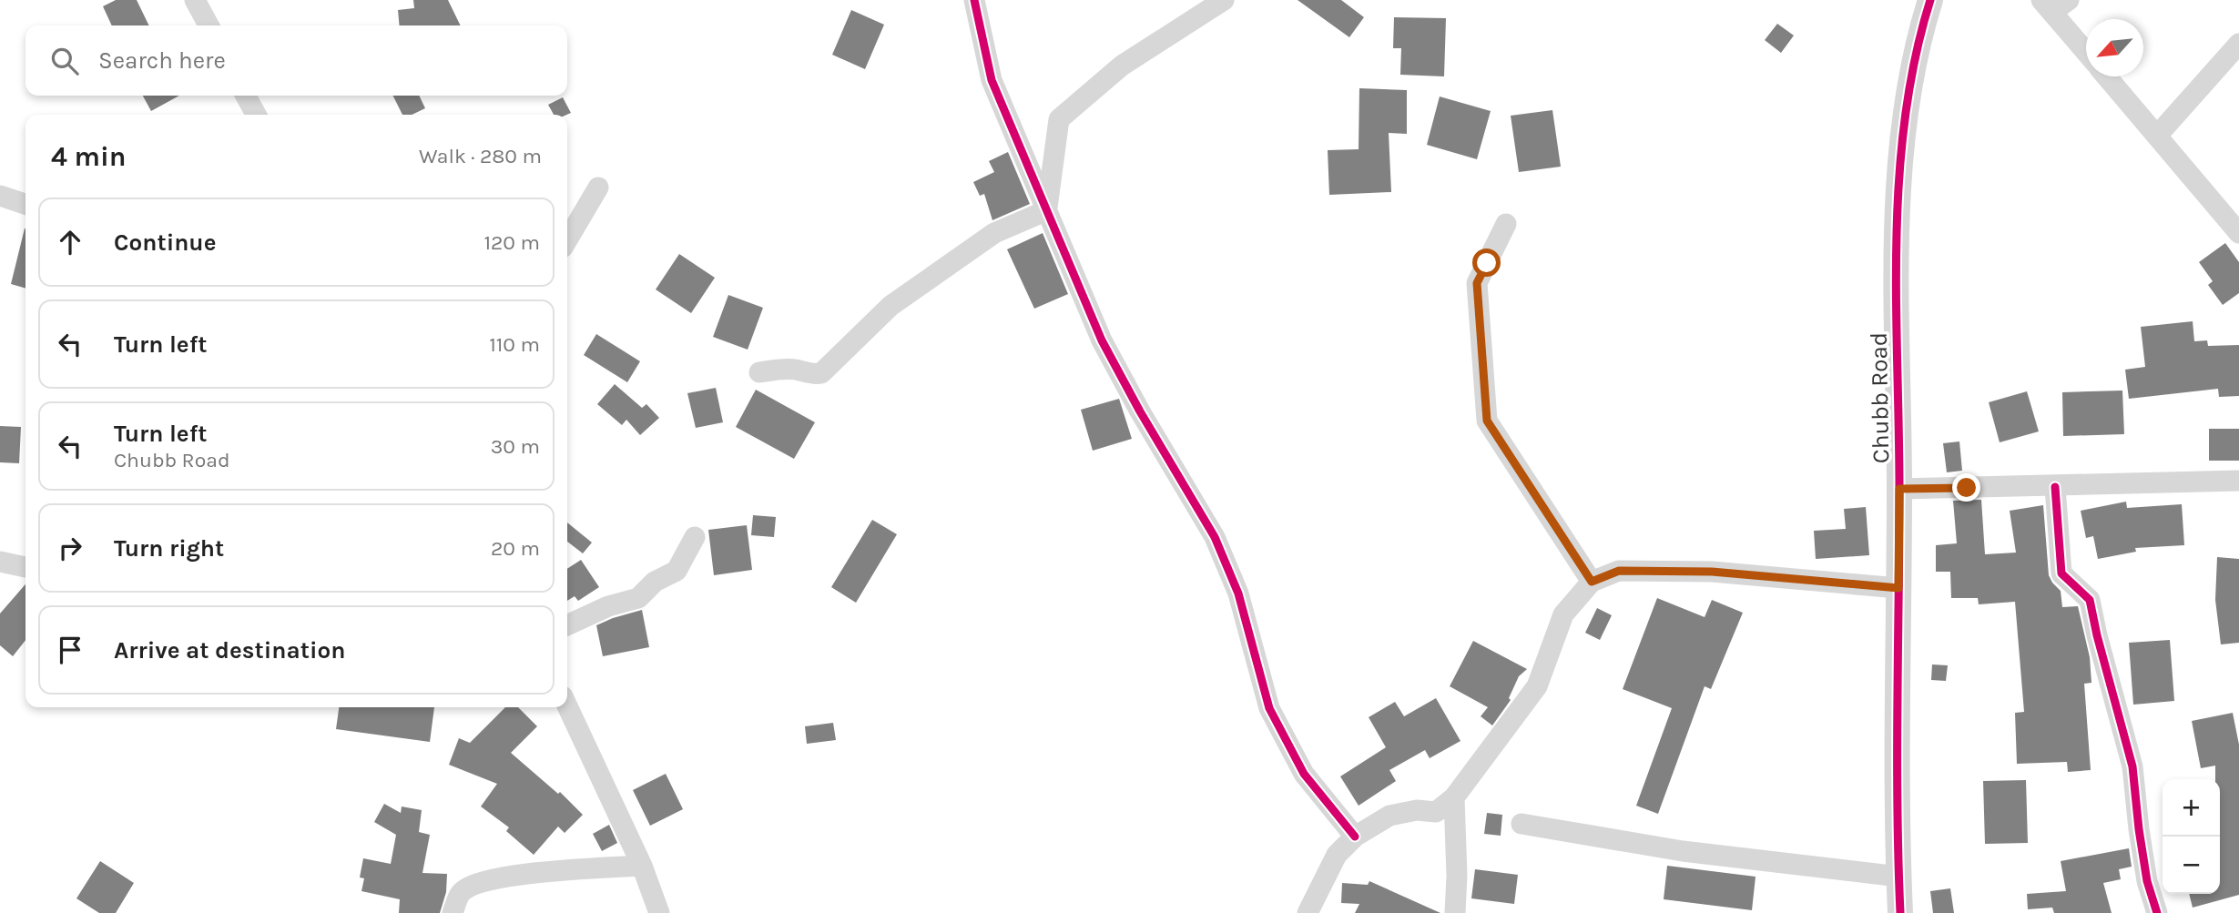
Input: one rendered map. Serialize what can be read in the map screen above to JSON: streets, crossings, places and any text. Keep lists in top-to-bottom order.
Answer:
{
  "streets": {
    "street": ["Chubb Road"]
  },
  "north": "bottom left",
  "page": {
    "search": "Search here",
    "heading": ["4 min", "Walk · 280 m"],
    "list": [
      ["Continue", "120 m"],
      ["Turn left", "110 m"],
      ["Turn left", "Chubb Road", "30 m"],
      ["Turn right", "20 m"],
      "Arrive at destination"
    ],
    "map_buttons": ["+", "−"]
  }
}
